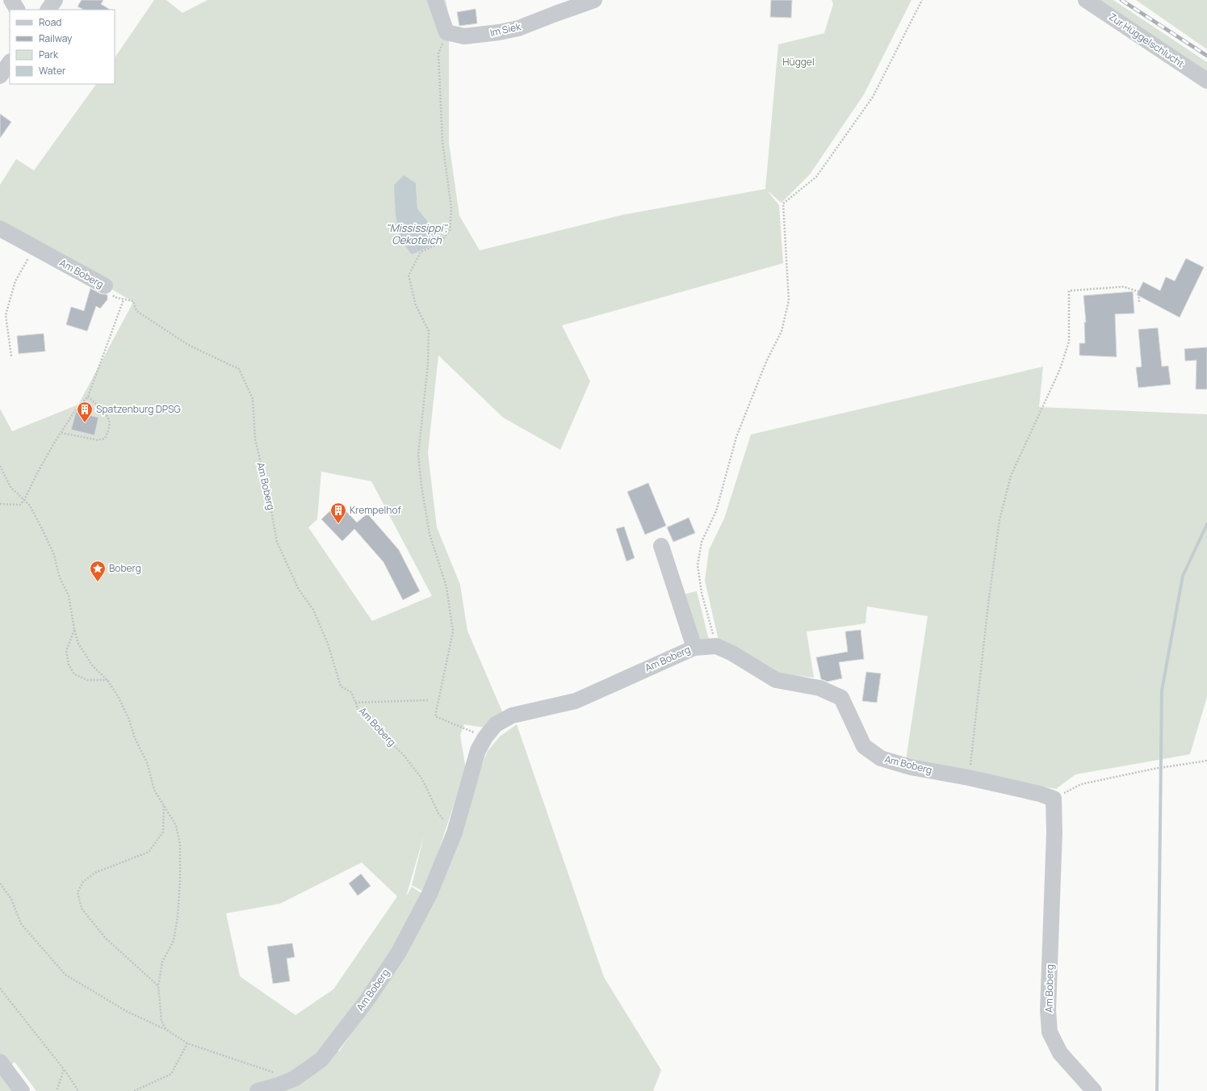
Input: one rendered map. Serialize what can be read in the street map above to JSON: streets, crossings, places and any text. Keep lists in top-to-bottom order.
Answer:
{
  "streets": {
    "street": ["Im Siek", "Zur Hüggelschlucht", "Am Boberg"]
  },
  "water": ["\"Mississippi\", Oekoteich"],
  "parks": ["Hüggel"],
  "places": {
    "building": ["Spatzenburg DPSG", "Krempelhof"],
    "place": ["Boberg"]
  },
  "legend": [
    "Road",
    "Railway",
    "Park",
    "Water"
  ]
}
